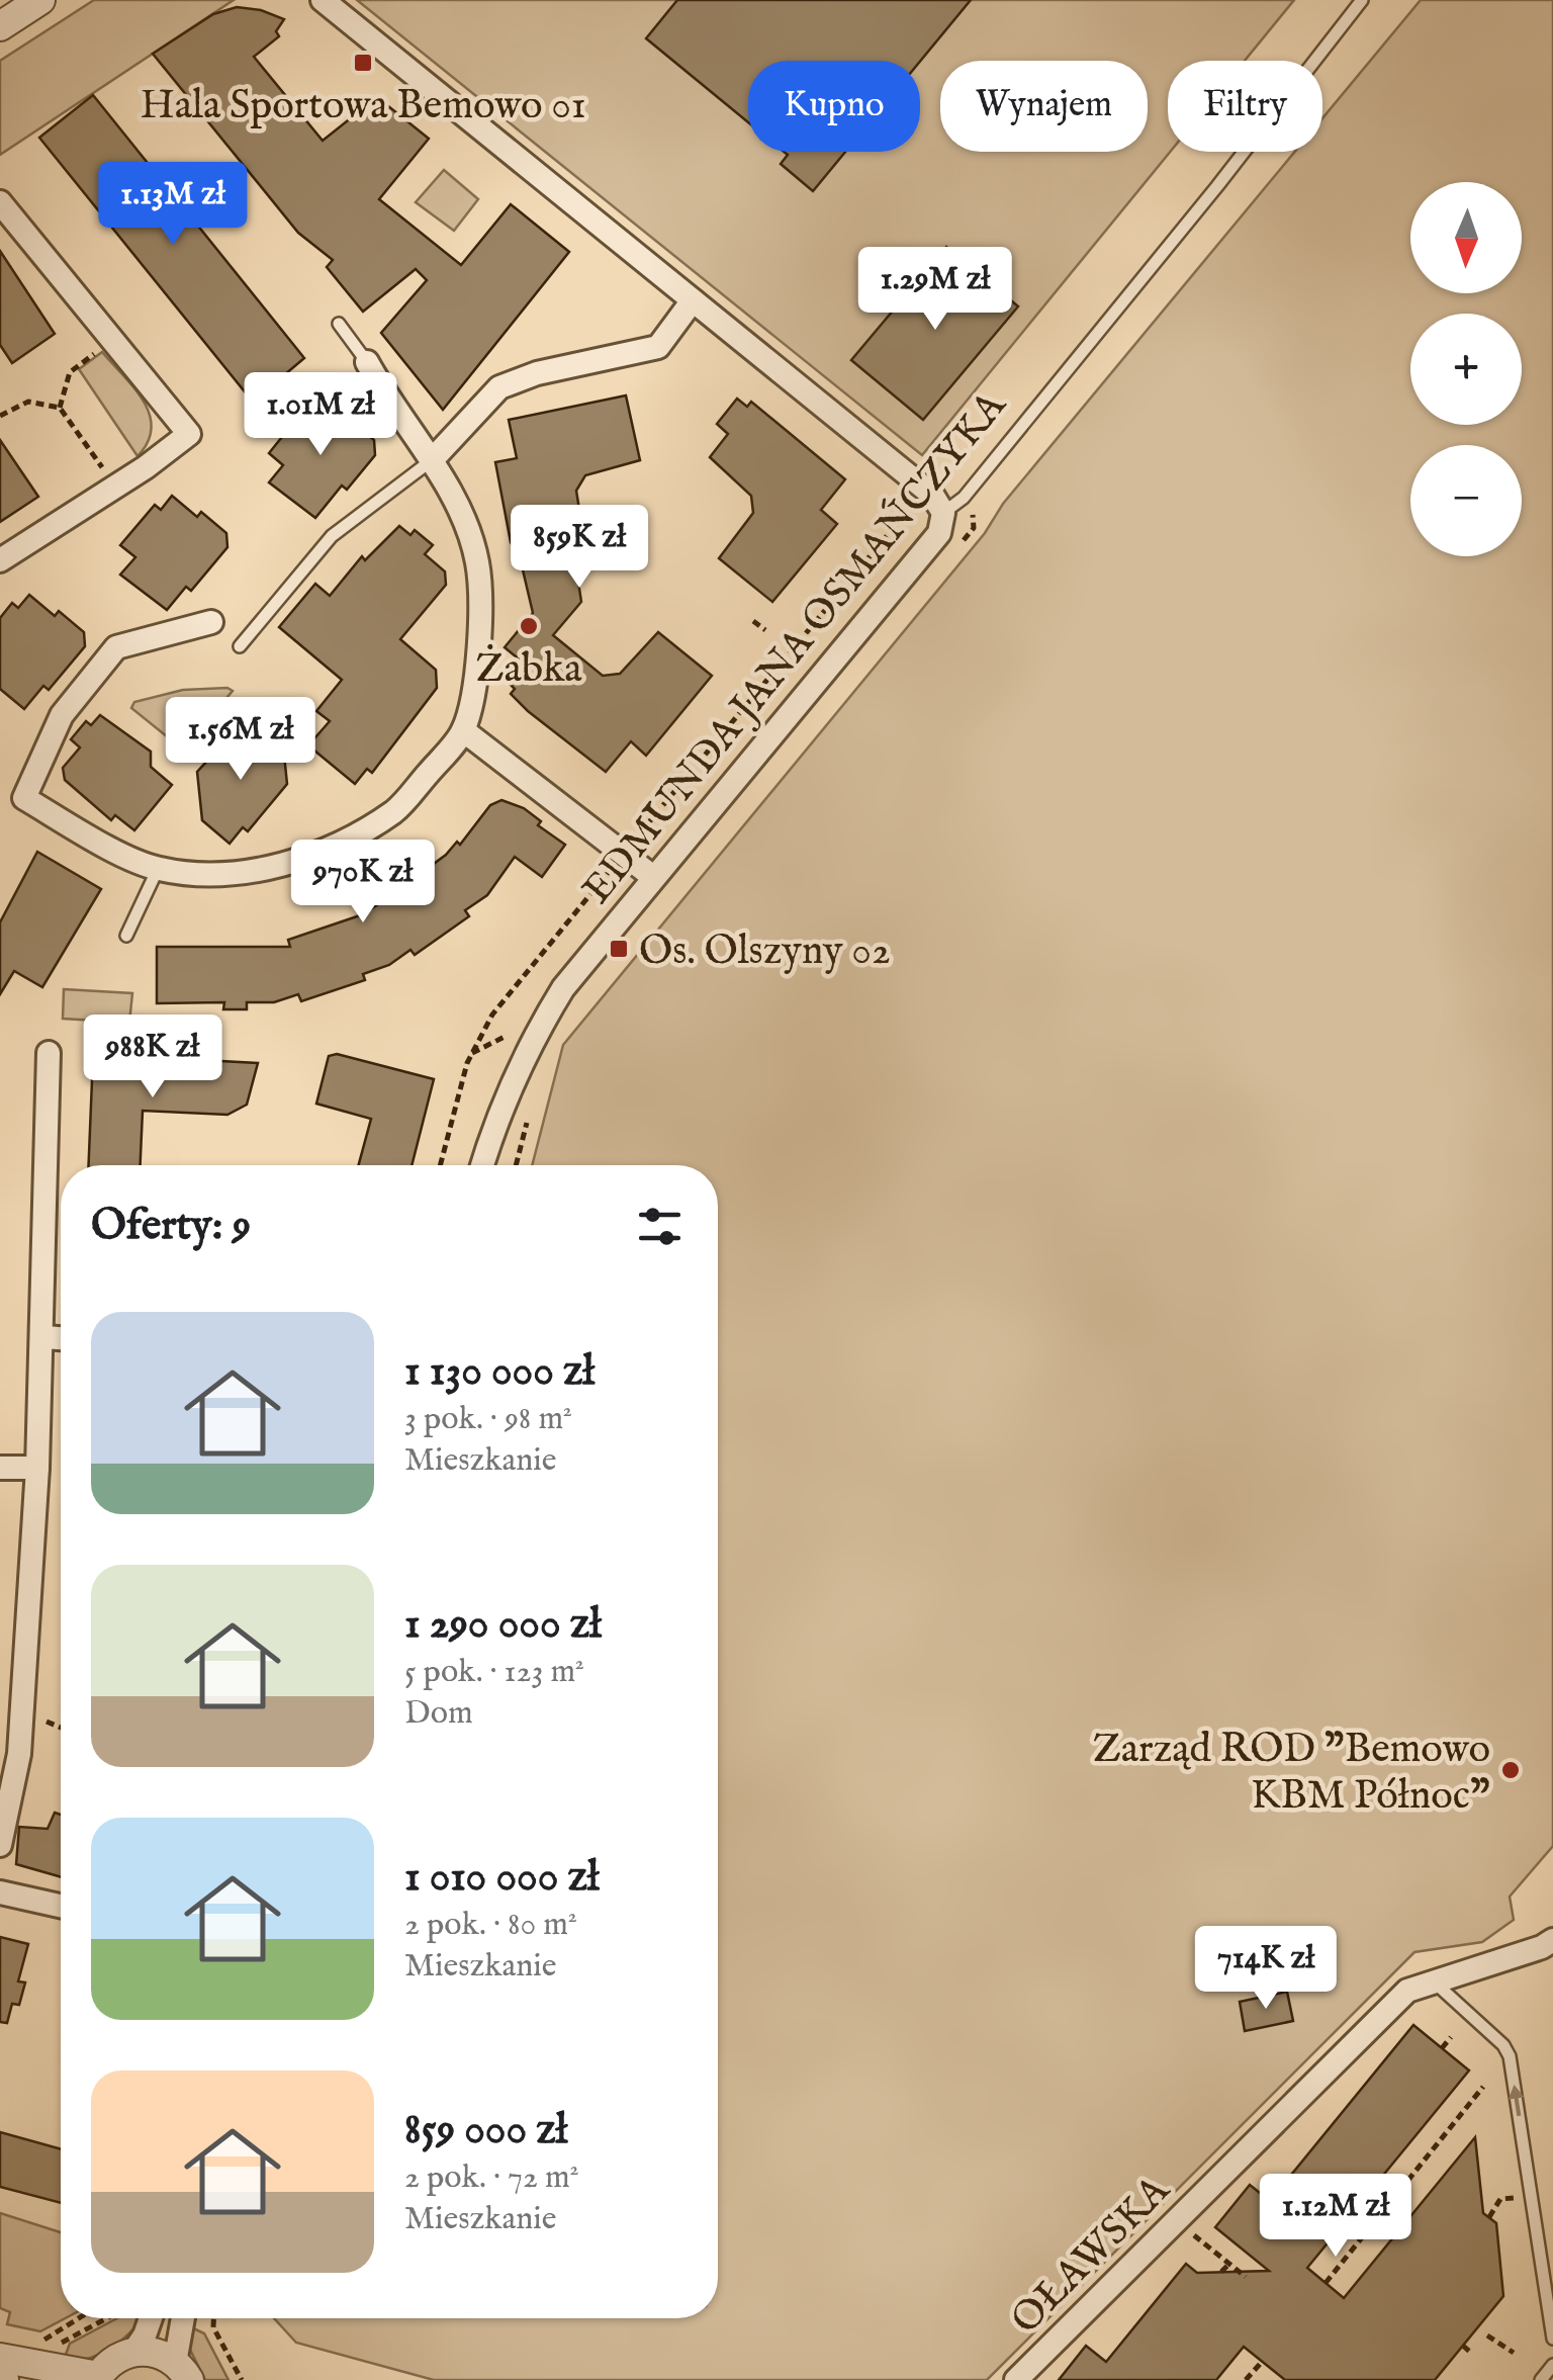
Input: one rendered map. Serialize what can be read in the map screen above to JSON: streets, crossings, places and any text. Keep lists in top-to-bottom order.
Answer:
{
  "streets": {
    "street": ["EDMUNDA JANA OSMAŃCZYKA", "OŁAWSKA"]
  },
  "places": {
    "transit": ["Hala Sportowa Bemowo 01", "Os. Olszyny 02"],
    "other": ["Żabka", "Zarząd ROD \"Bemowo KBM Północ\""]
  },
  "north": "bottom",
  "page": {
    "chip": ["Kupno", "Wynajem", "Filtry"],
    "price": [
      "1.13M zł",
      "1.29M zł",
      "1.01M zł",
      "859K zł",
      "1.56M zł",
      "970K zł",
      "988K zł",
      "714K zł",
      "1.12M zł"
    ],
    "map_buttons": ["+", "−"],
    "heading": "Oferty: 9",
    "list": [
      {
        "name": "1 130 000 zł",
        "note": "3 pok. · 98 m² · Mieszkanie"
      },
      {
        "name": "1 290 000 zł",
        "note": "5 pok. · 123 m² · Dom"
      },
      {
        "name": "1 010 000 zł",
        "note": "2 pok. · 80 m² · Mieszkanie"
      },
      {
        "name": "859 000 zł",
        "note": "2 pok. · 72 m² · Mieszkanie"
      }
    ]
  }
}
